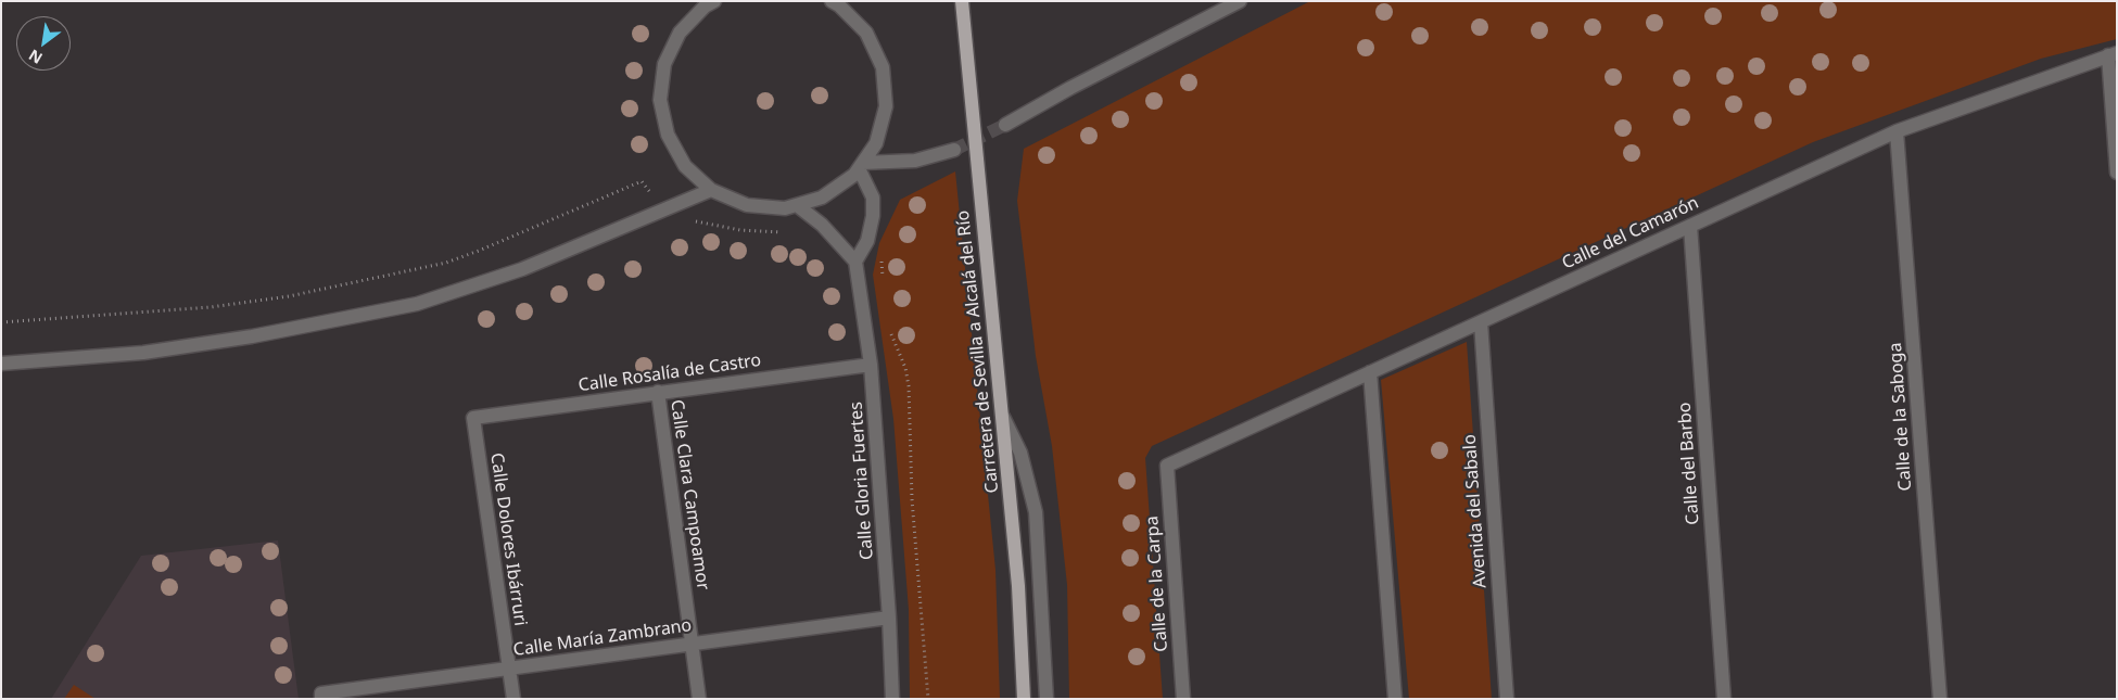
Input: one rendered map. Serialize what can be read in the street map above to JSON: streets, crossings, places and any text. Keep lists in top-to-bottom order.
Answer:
{
  "streets": {
    "main road": ["Carretera de Sevilla a Alcalá del Río"],
    "street": [
      "Calle del Camarón",
      "Calle Rosalía de Castro",
      "Calle de la Saboga",
      "Calle del Barbo",
      "Calle Gloria Fuertes",
      "Calle Clara Campoamor",
      "Avenida del Sabalo",
      "Calle Dolores Ibárruri",
      "Calle de la Carpa",
      "Calle María Zambrano"
    ]
  },
  "crossings": [
    ["Calle del Camarón", "Calle de la Saboga"],
    ["Calle del Camarón", "Calle del Barbo"],
    ["Calle del Camarón", "Avenida del Sabalo"],
    ["Calle del Camarón", "Calle de la Carpa"],
    ["Calle Rosalía de Castro", "Calle Gloria Fuertes"],
    ["Calle Rosalía de Castro", "Calle Clara Campoamor"],
    ["Calle Rosalía de Castro", "Calle Dolores Ibárruri"],
    ["Calle Gloria Fuertes", "Calle María Zambrano"],
    ["Calle Clara Campoamor", "Calle María Zambrano"],
    ["Calle Dolores Ibárruri", "Calle María Zambrano"]
  ],
  "north": "bottom left"
}
